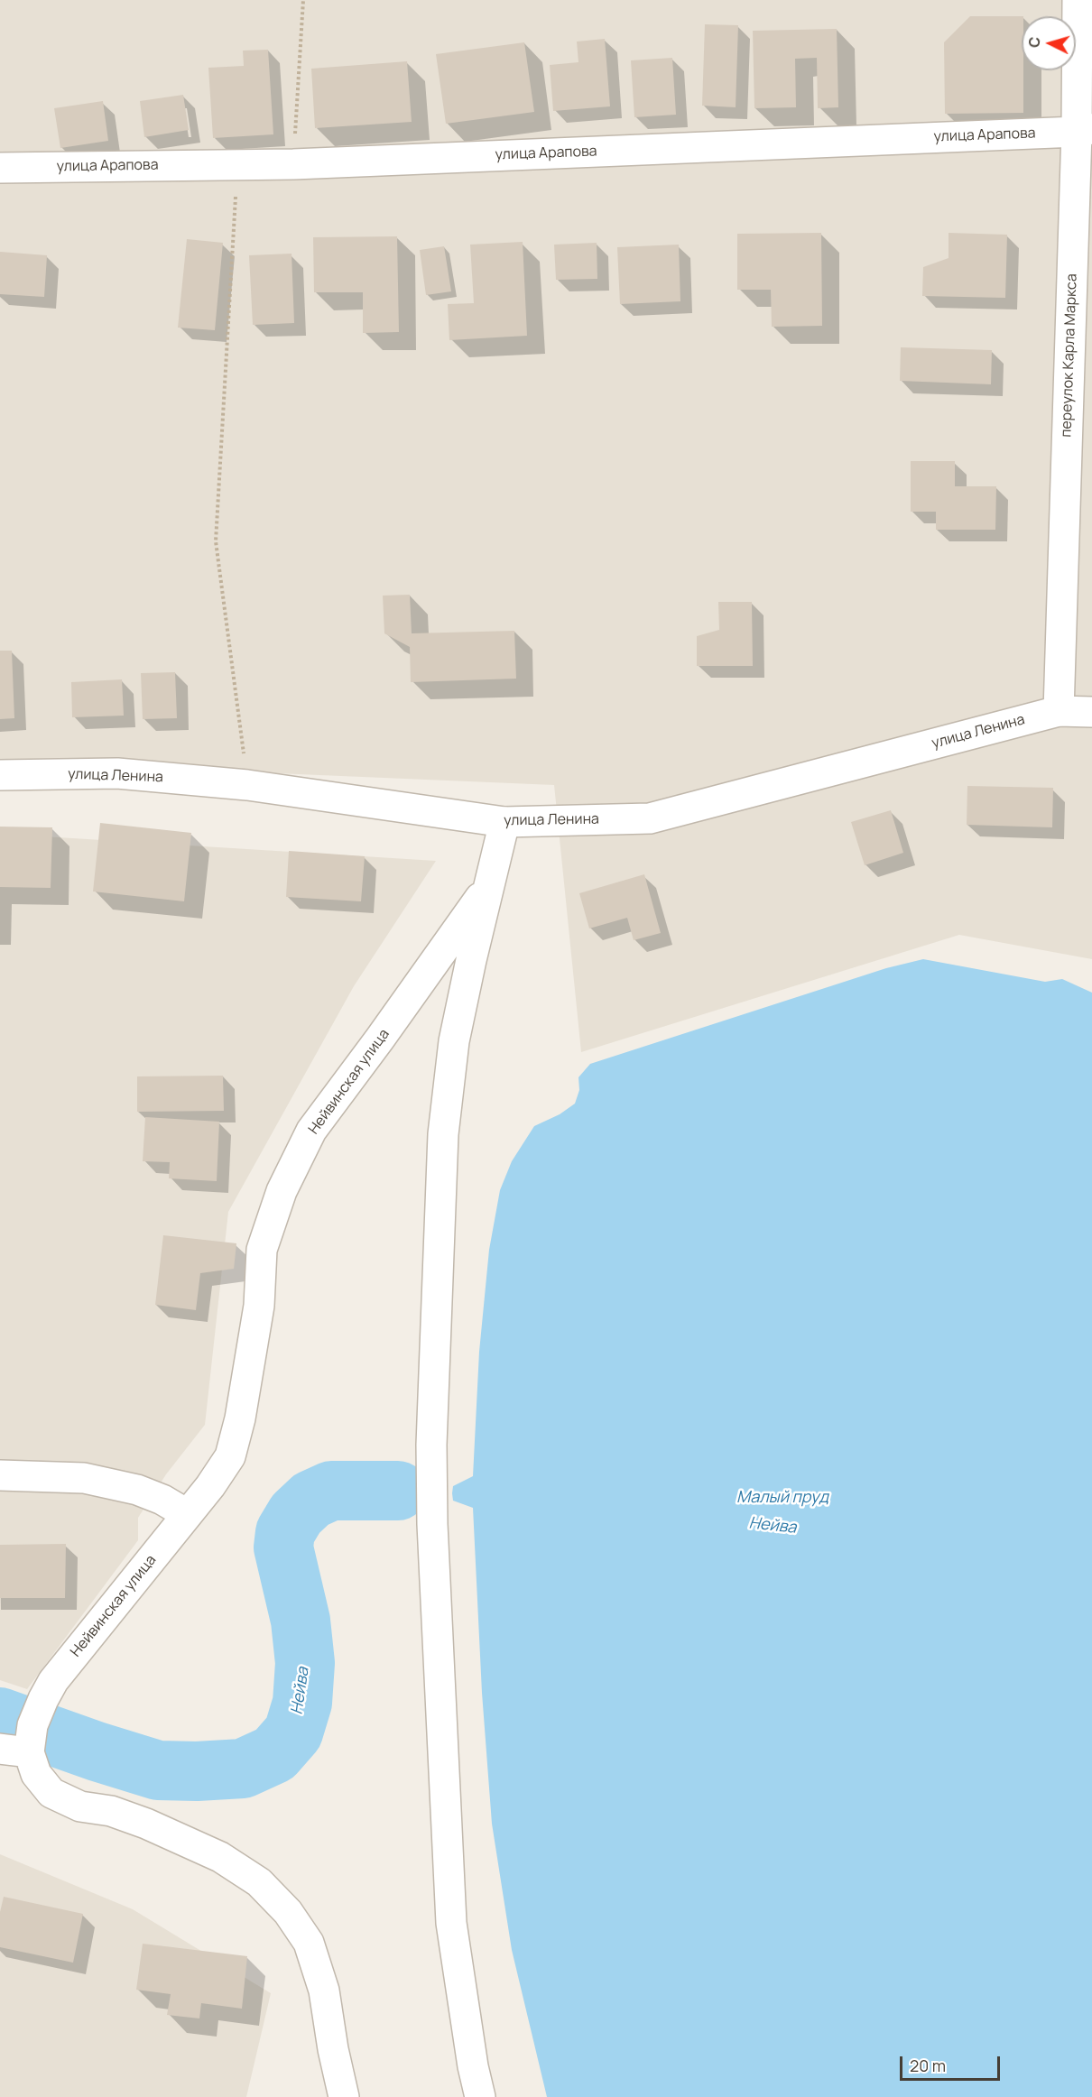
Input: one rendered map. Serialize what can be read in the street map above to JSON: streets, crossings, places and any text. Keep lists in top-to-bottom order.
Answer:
{
  "streets": {
    "street": [
      "улица Арапова",
      "переулок Карла Маркса",
      "улица Ленина",
      "Нейвинская улица"
    ]
  },
  "crossings": [
    ["улица Арапова", "переулок Карла Маркса"],
    ["переулок Карла Маркса", "улица Ленина"]
  ],
  "water": ["Малый пруд", "Нейва"],
  "scale_bar": "20 m",
  "north": "left"
}
